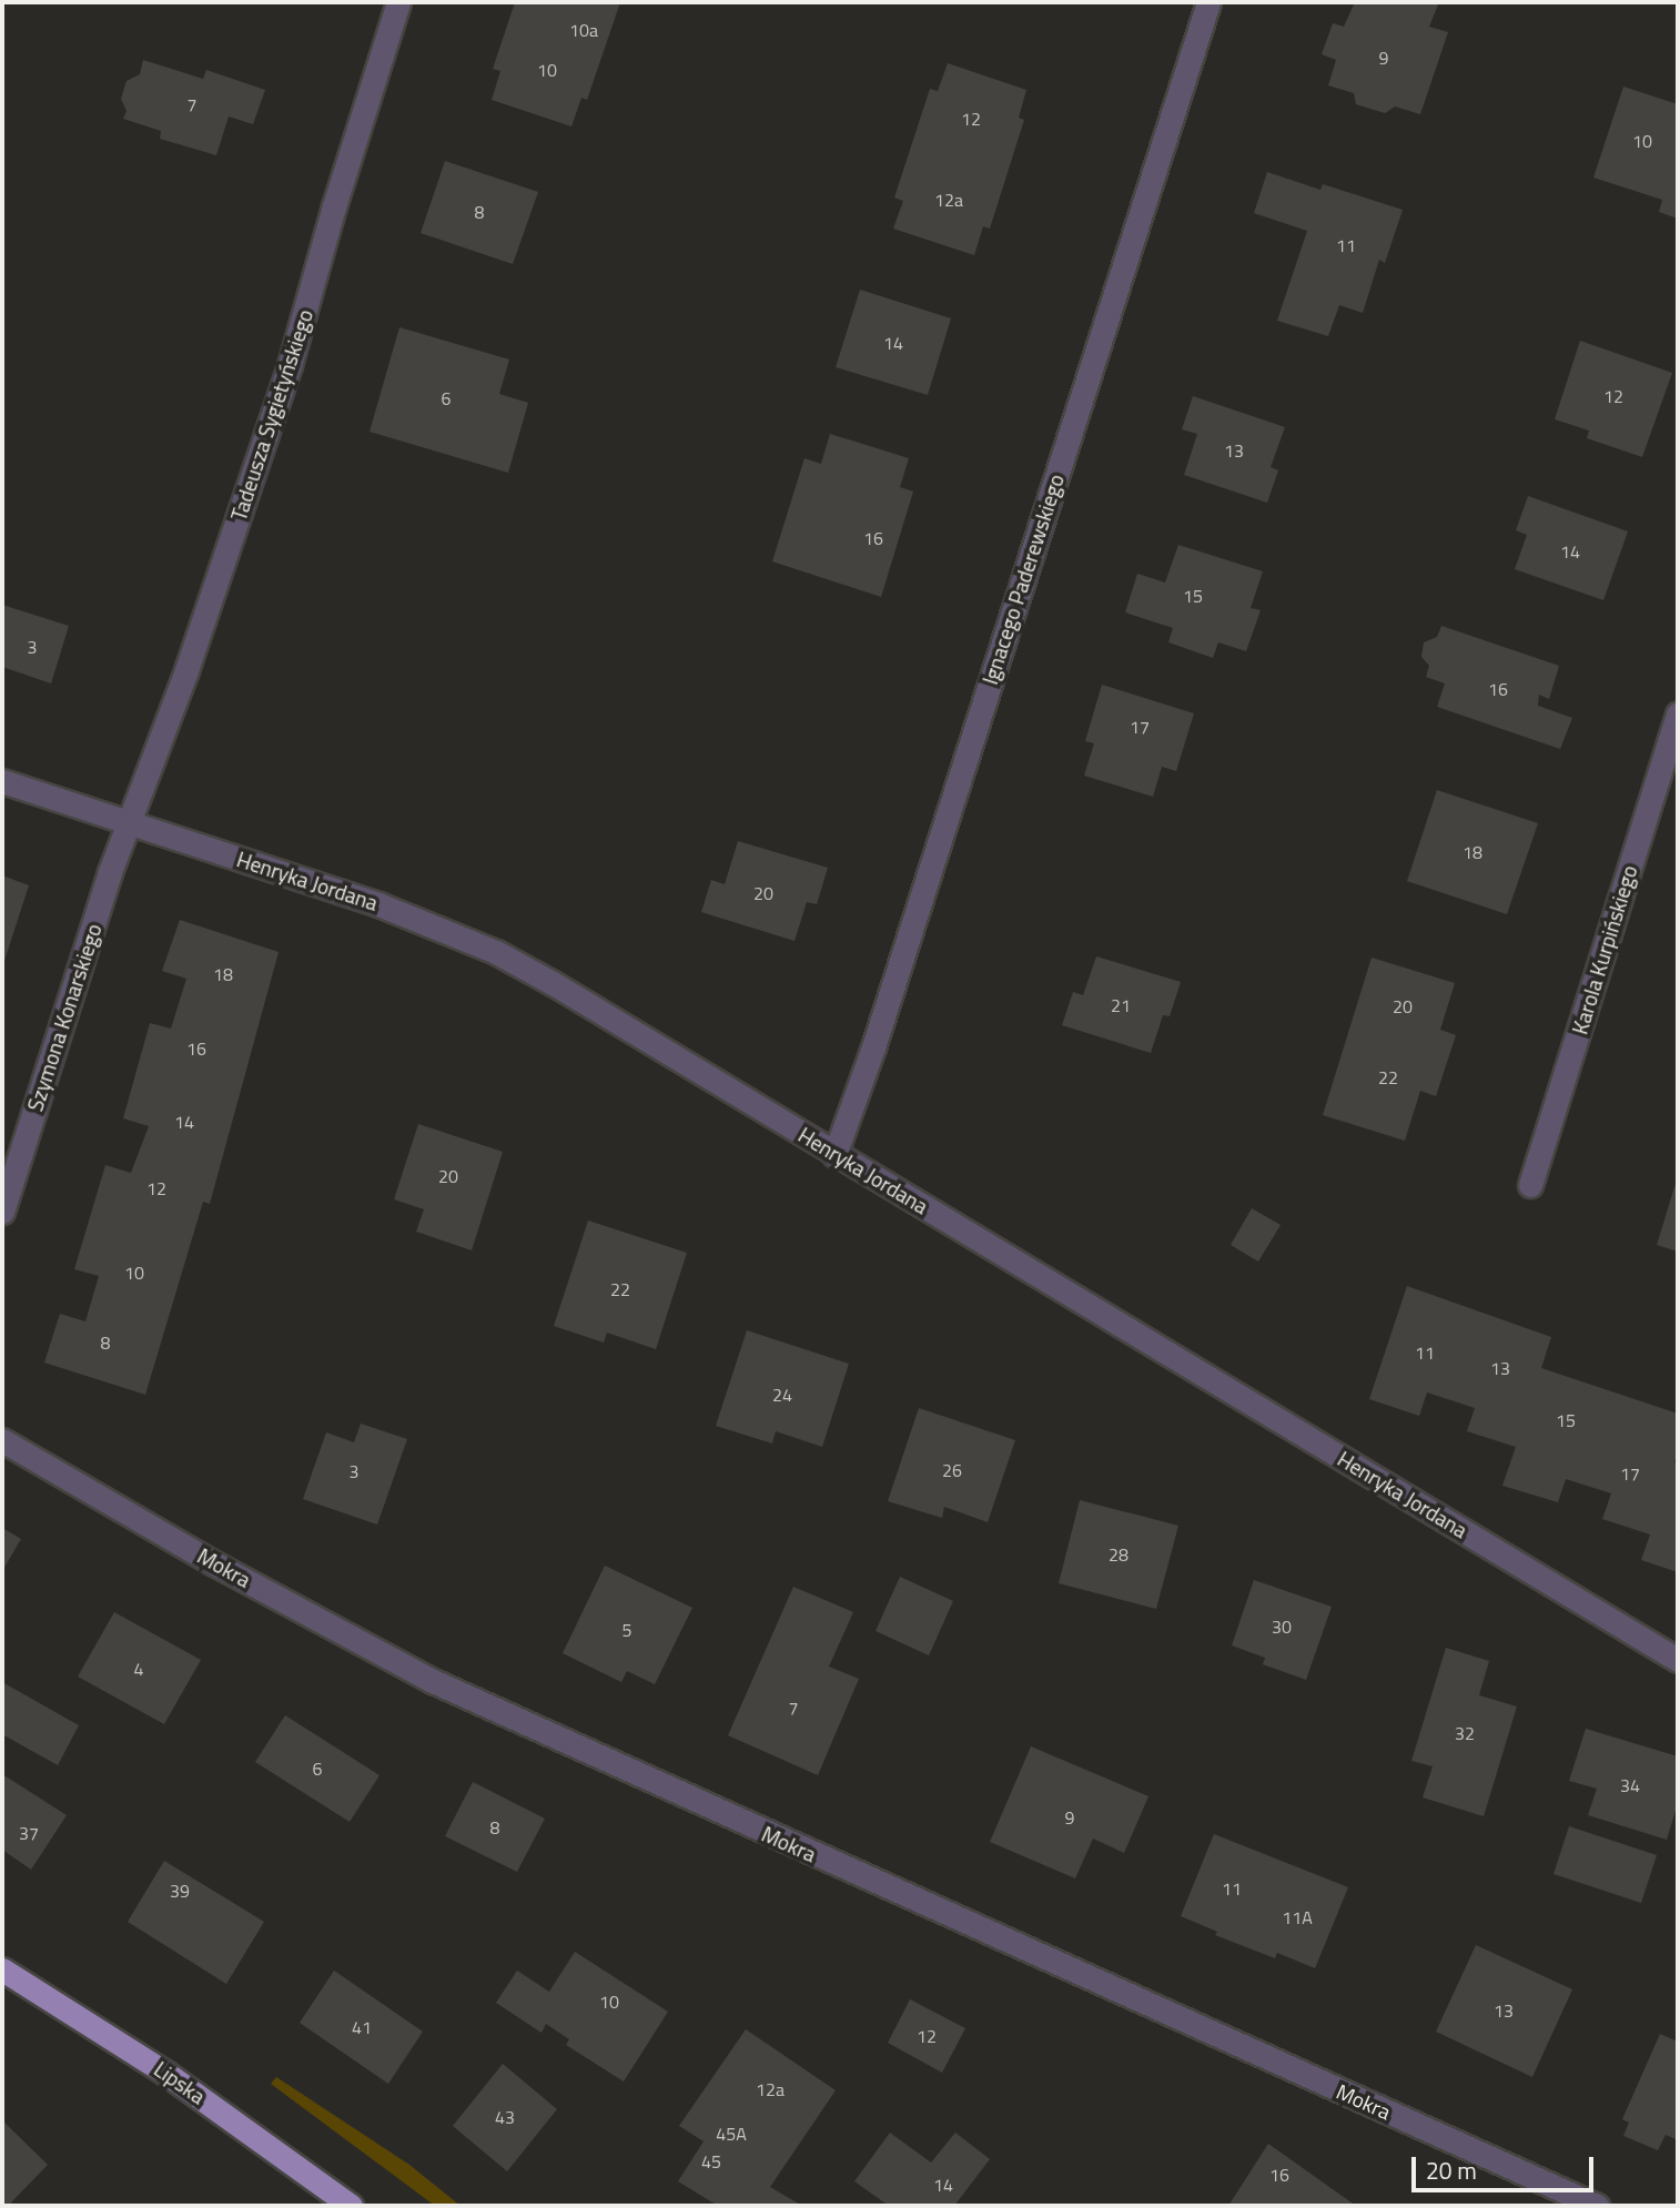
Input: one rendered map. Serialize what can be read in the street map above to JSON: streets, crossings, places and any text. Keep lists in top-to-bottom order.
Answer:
{
  "streets": {
    "main road": ["Lipska"],
    "street": [
      "Tadeusza Sygietyńskiego",
      "Ignacego Paderewskiego",
      "Henryka Jordana",
      "Karola Kurpińskiego",
      "Szymona Konarskiego",
      "Mokra"
    ]
  },
  "crossings": [
    ["Tadeusza Sygietyńskiego", "Henryka Jordana"],
    ["Tadeusza Sygietyńskiego", "Szymona Konarskiego"],
    ["Ignacego Paderewskiego", "Henryka Jordana"],
    ["Henryka Jordana", "Szymona Konarskiego"]
  ],
  "house_numbers": [
    "10a",
    "9",
    "10",
    "7",
    "12",
    "10",
    "12a",
    "8",
    "11",
    "14",
    "12",
    "6",
    "13",
    "16",
    "14",
    "15",
    "3",
    "16",
    "17",
    "18",
    "20",
    "18",
    "21",
    "20",
    "16",
    "22",
    "14",
    "20",
    "12",
    "10",
    "22",
    "8",
    "11",
    "13",
    "24",
    "15",
    "26",
    "3",
    "17",
    "28",
    "30",
    "5",
    "4",
    "7",
    "32",
    "6",
    "34",
    "9",
    "8",
    "37",
    "11",
    "39",
    "11A",
    "10",
    "13",
    "41",
    "12",
    "12a",
    "43",
    "45A",
    "45",
    "16",
    "14"
  ],
  "scale_bar": "20 m"
}
